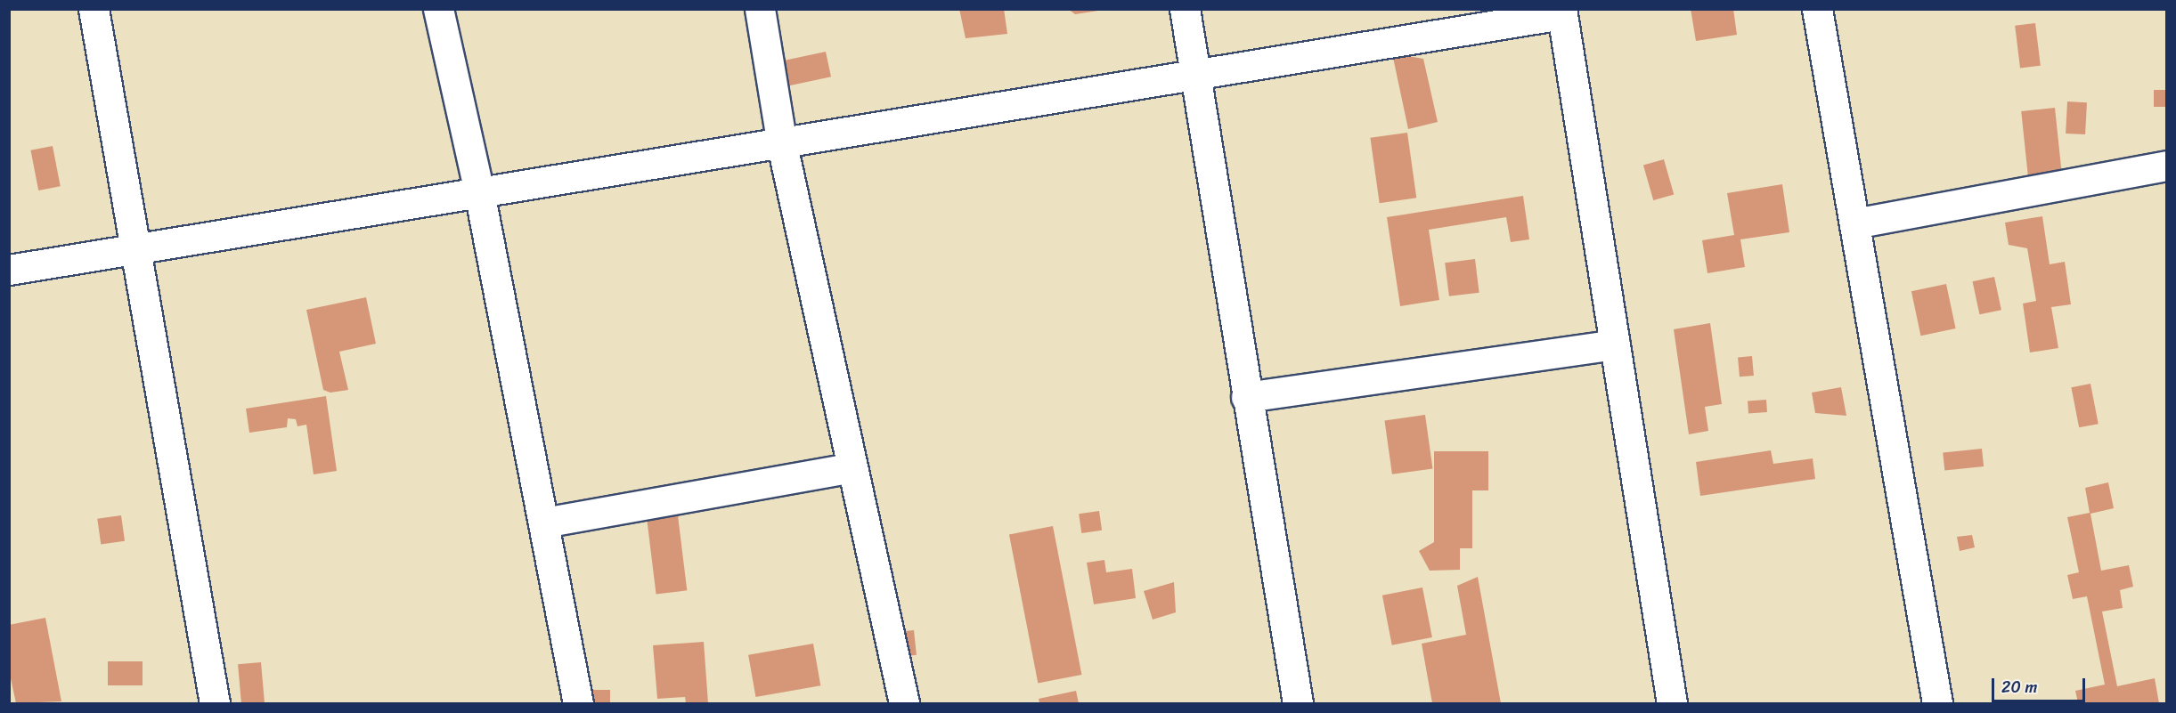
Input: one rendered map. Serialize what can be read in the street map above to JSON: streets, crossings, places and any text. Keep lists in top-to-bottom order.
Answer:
{
  "scale_bar": "20 m"
}
